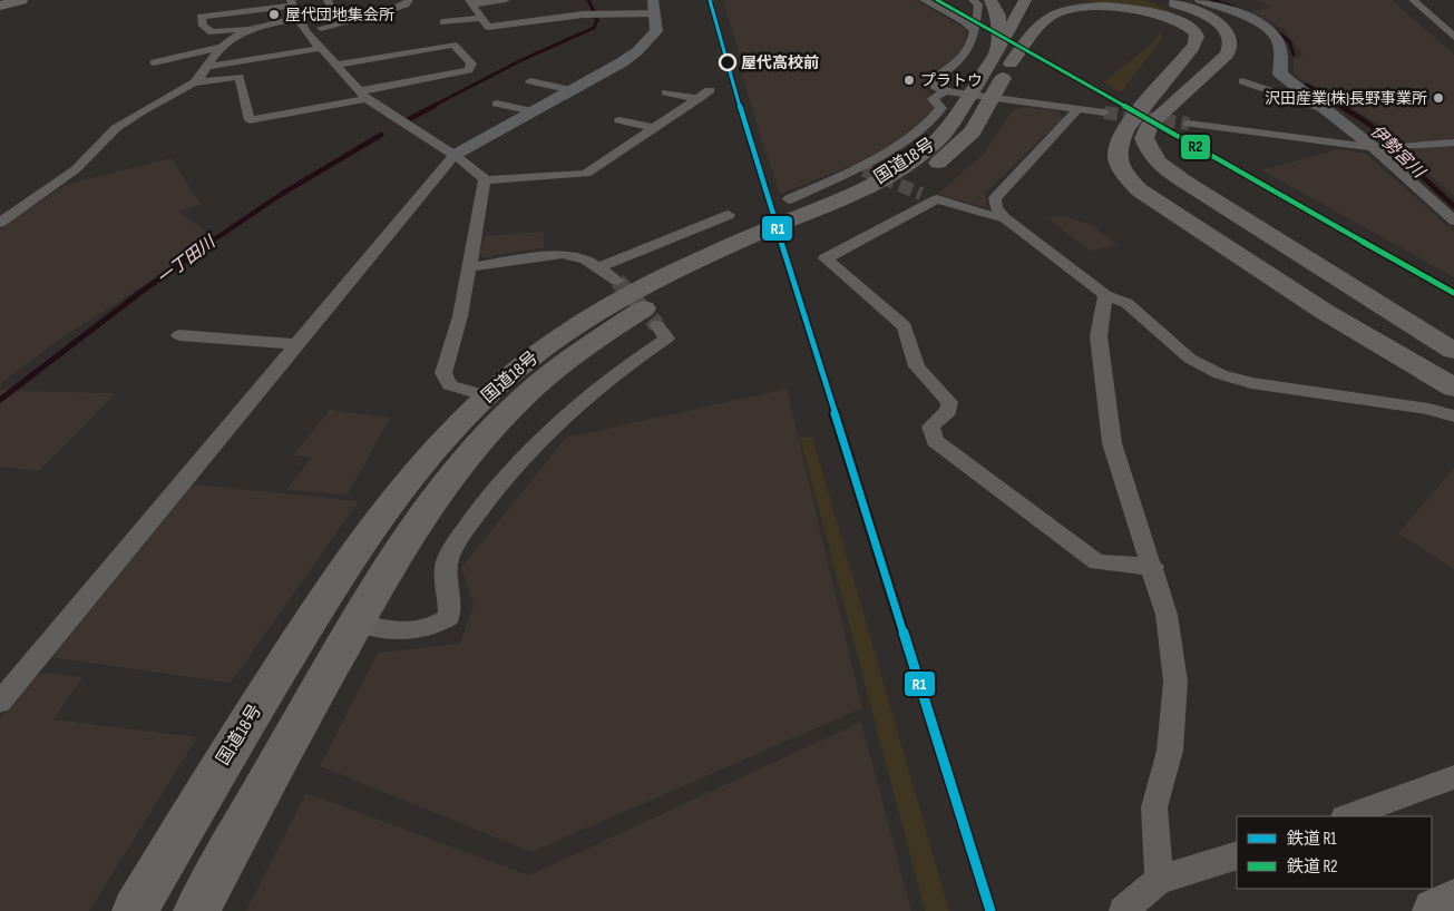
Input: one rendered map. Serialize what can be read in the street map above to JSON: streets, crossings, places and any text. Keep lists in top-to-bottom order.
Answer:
{
  "streets": {
    "highway": ["国道18号"]
  },
  "water": ["伊勢宮川", "一丁田川"],
  "places": [
    "屋代団地集会所",
    "屋代高校前",
    "プラトウ",
    "沢田産業(株)長野事業所"
  ],
  "lines": ["rail line R1", "rail line R2"],
  "legend": ["鉄道 R1", "鉄道 R2"]
}
